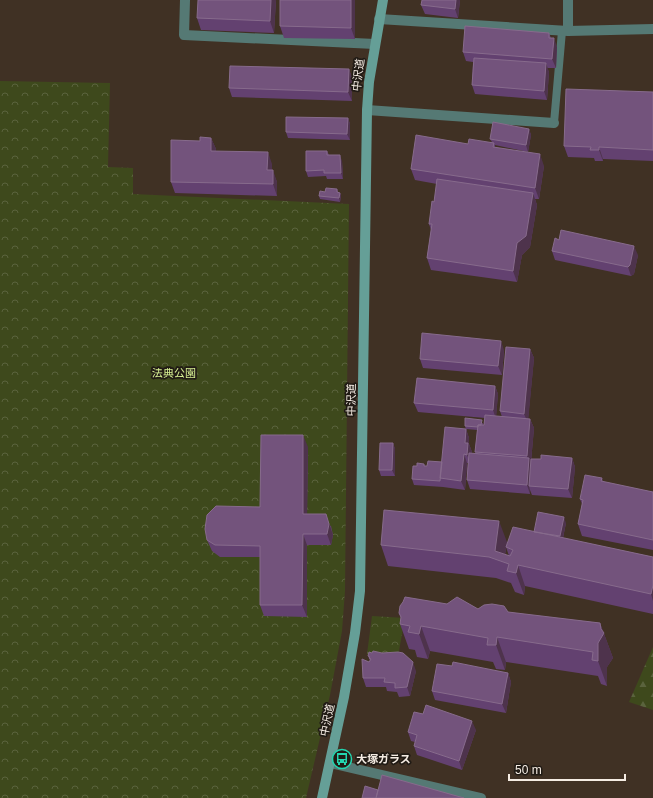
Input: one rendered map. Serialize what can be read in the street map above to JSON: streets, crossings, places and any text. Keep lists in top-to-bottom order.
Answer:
{
  "streets": {
    "street": ["中沢道"]
  },
  "parks": ["法典公園"],
  "places": {
    "bus stop": ["大塚ガラス"]
  },
  "scale_bar": "50 m"
}
